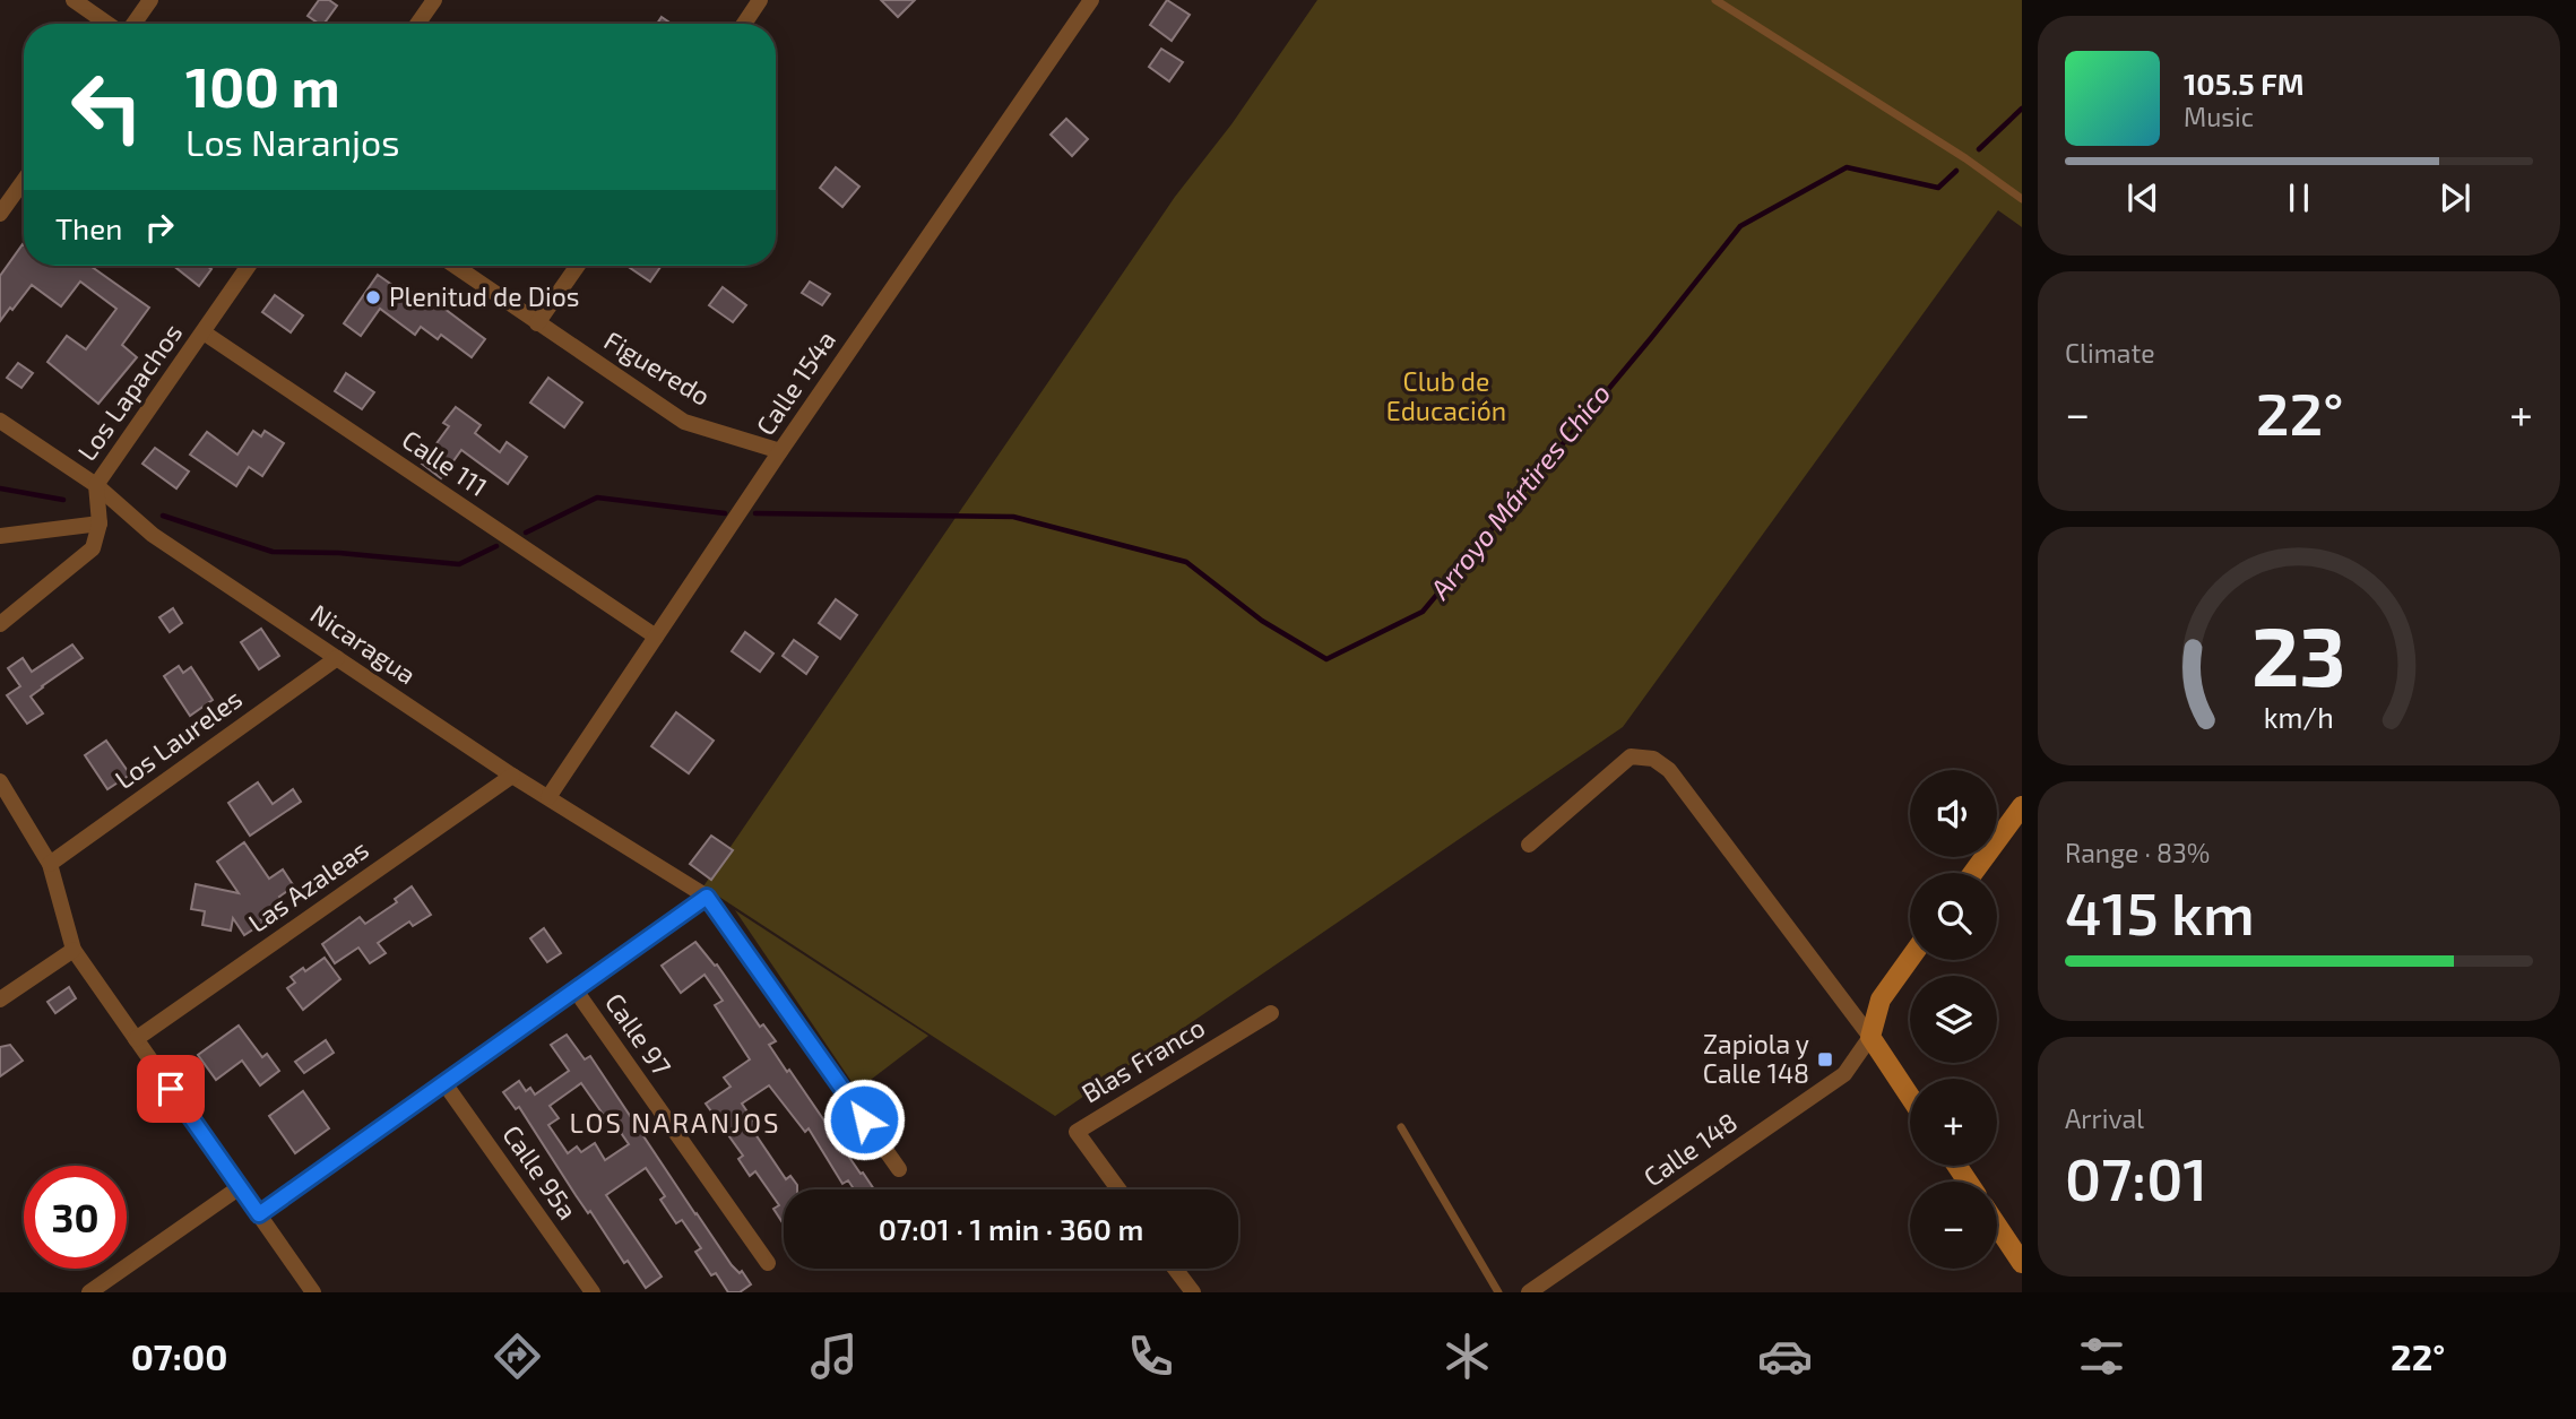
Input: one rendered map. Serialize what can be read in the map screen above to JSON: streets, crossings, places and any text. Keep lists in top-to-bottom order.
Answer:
{
  "streets": {
    "street": [
      "Figueredo",
      "Calle 154a",
      "Los Lapachos",
      "Calle 111",
      "Nicaragua",
      "Los Laureles",
      "Las Azaleas",
      "Calle 97",
      "Blas Franco",
      "Calle 148",
      "Calle 95a"
    ]
  },
  "crossings": [
    ["Figueredo", "Calle 154a"],
    ["Calle 154a", "Calle 111"],
    ["Calle 154a", "Nicaragua"],
    ["Los Lapachos", "Calle 111"],
    ["Los Lapachos", "Nicaragua"],
    ["Nicaragua", "Los Laureles"],
    ["Nicaragua", "Las Azaleas"]
  ],
  "districts": ["LOS NARANJOS"],
  "water": ["Arroyo Mártires Chico"],
  "parks": ["Club de Educación"],
  "places": {
    "other": ["Plenitud de Dios"],
    "transit": ["Zapiola y Calle 148"]
  },
  "page": {
    "turn": ["100 m", "Los Naranjos"],
    "song": ["105.5 FM", "Music"],
    "then": "Then",
    "tile": [
      "Climate",
      ["Range · 83%", "415 km"],
      ["Arrival", "07:01"]
    ],
    "heat": ["−", "22°", "+"],
    "map_buttons": ["+", "−"],
    "limit": "30",
    "trip": "07:01 · 1 min · 360 m",
    "tabs": ["07:00", "22°"],
    "gauge": ["23", "km/h"]
  }
}
